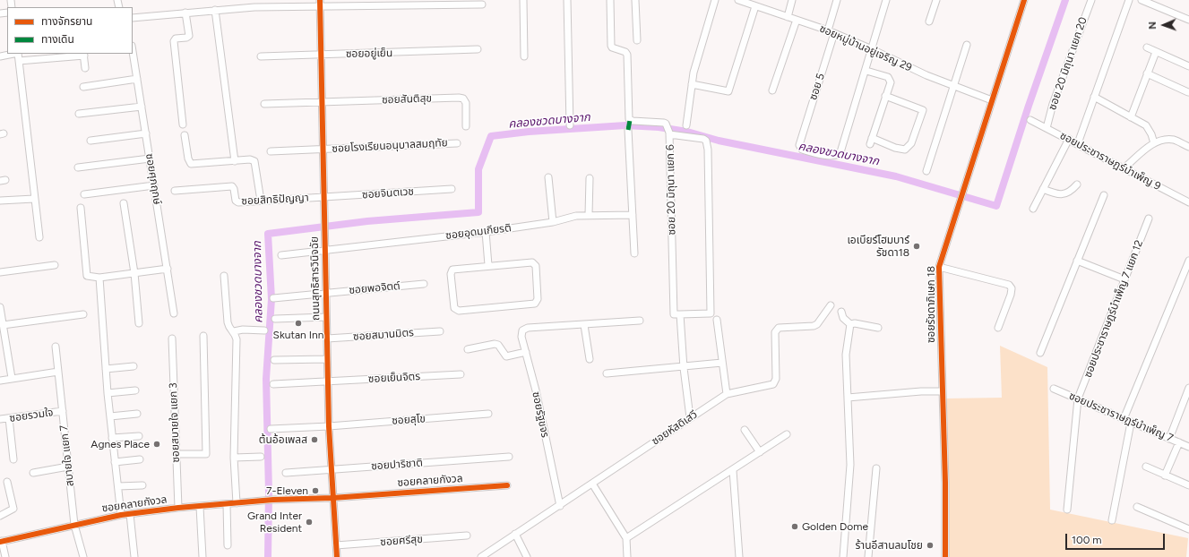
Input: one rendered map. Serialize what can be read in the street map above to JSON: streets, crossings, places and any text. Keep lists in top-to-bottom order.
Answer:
{
  "streets": {
    "street": [
      "ซอยหมู่บ้านอยู่เจริญ 29",
      "ซอยอยู่เย็น",
      "ซอย 20 มิถุนา แยก 20",
      "ซอย 5",
      "ซอยสันติสุข",
      "ซอยโรงเรียนอนุบาลสมฤทัย",
      "ซอยประชาราษฎร์บำเพ็ญ 9",
      "ซอยศุภฤกษ์",
      "ซอย 20 มิถุนา แยก 6",
      "ซอยจินตเวช",
      "ซอยสิทธิปัญญา",
      "ซอยอุดมเกียรติ",
      "ถนนสุทธิสารวินิจฉัย",
      "ซอยพอจิตต์",
      "ซอยรัชดาภิเษก 18",
      "ซอยประชาราษฎร์บำเพ็ญ 7 แยก 12",
      "ซอยสมานมิตร",
      "ซอยเย็นจิตร",
      "ซอยรัฐขจร",
      "ซอยรวมใจ",
      "ซอยประชาราษฎร์บำเพ็ญ 7",
      "ซอยสุโข",
      "ซอยสบายใจ แยก 3",
      "ซอยหัสดิเสวี",
      "สบายใจ แยก 7",
      "ซอยปาริชาติ",
      "ซอยคลายกังวล",
      "ซอยศรีสุข"
    ]
  },
  "crossings": [
    ["ซอยหมู่บ้านอยู่เจริญ 29", "ซอย 5"],
    ["ซอยหมู่บ้านอยู่เจริญ 29", "ซอยรัชดาภิเษก 18"],
    ["ซอยอยู่เย็น", "ถนนสุทธิสารวินิจฉัย"],
    ["ซอย 20 มิถุนา แยก 20", "ซอยประชาราษฎร์บำเพ็ญ 9"],
    ["ซอยสันติสุข", "ถนนสุทธิสารวินิจฉัย"],
    ["ซอยโรงเรียนอนุบาลสมฤทัย", "ถนนสุทธิสารวินิจฉัย"],
    ["ซอย 20 มิถุนา แยก 6", "ซอยหัสดิเสวี"],
    ["ซอยจินตเวช", "ซอยสิทธิปัญญา"],
    ["ซอยจินตเวช", "ถนนสุทธิสารวินิจฉัย"],
    ["ซอยสิทธิปัญญา", "ถนนสุทธิสารวินิจฉัย"],
    ["ซอยอุดมเกียรติ", "ถนนสุทธิสารวินิจฉัย"],
    ["ถนนสุทธิสารวินิจฉัย", "ซอยพอจิตต์"],
    ["ถนนสุทธิสารวินิจฉัย", "ซอยสมานมิตร"],
    ["ถนนสุทธิสารวินิจฉัย", "ซอยเย็นจิตร"],
    ["ถนนสุทธิสารวินิจฉัย", "ซอยสุโข"],
    ["ถนนสุทธิสารวินิจฉัย", "ซอยปาริชาติ"],
    ["ถนนสุทธิสารวินิจฉัย", "ซอยคลายกังวล"],
    ["ถนนสุทธิสารวินิจฉัย", "ซอยศรีสุข"],
    ["ซอยประชาราษฎร์บำเพ็ญ 7 แยก 12", "ซอยประชาราษฎร์บำเพ็ญ 7"],
    ["ซอยรัฐขจร", "ซอยหัสดิเสวี"],
    ["ซอยรวมใจ", "สบายใจ แยก 7"],
    ["ซอยสบายใจ แยก 3", "ซอยคลายกังวล"],
    ["สบายใจ แยก 7", "ซอยคลายกังวล"]
  ],
  "water": ["คลองชวดบางจาก"],
  "places": [
    "เอเบียร์โฮมบาร์ รัชดา18",
    "Skutan Inn",
    "ต้นอ้อเพลส",
    "Agnes Place",
    "7-Eleven",
    "Grand Inter Resident",
    "Golden Dome",
    "ร้านอีสานลมโชย"
  ],
  "legend": ["ทางจักรยาน", "ทางเดิน"],
  "scale_bar": "100 m",
  "north": "left"
}
